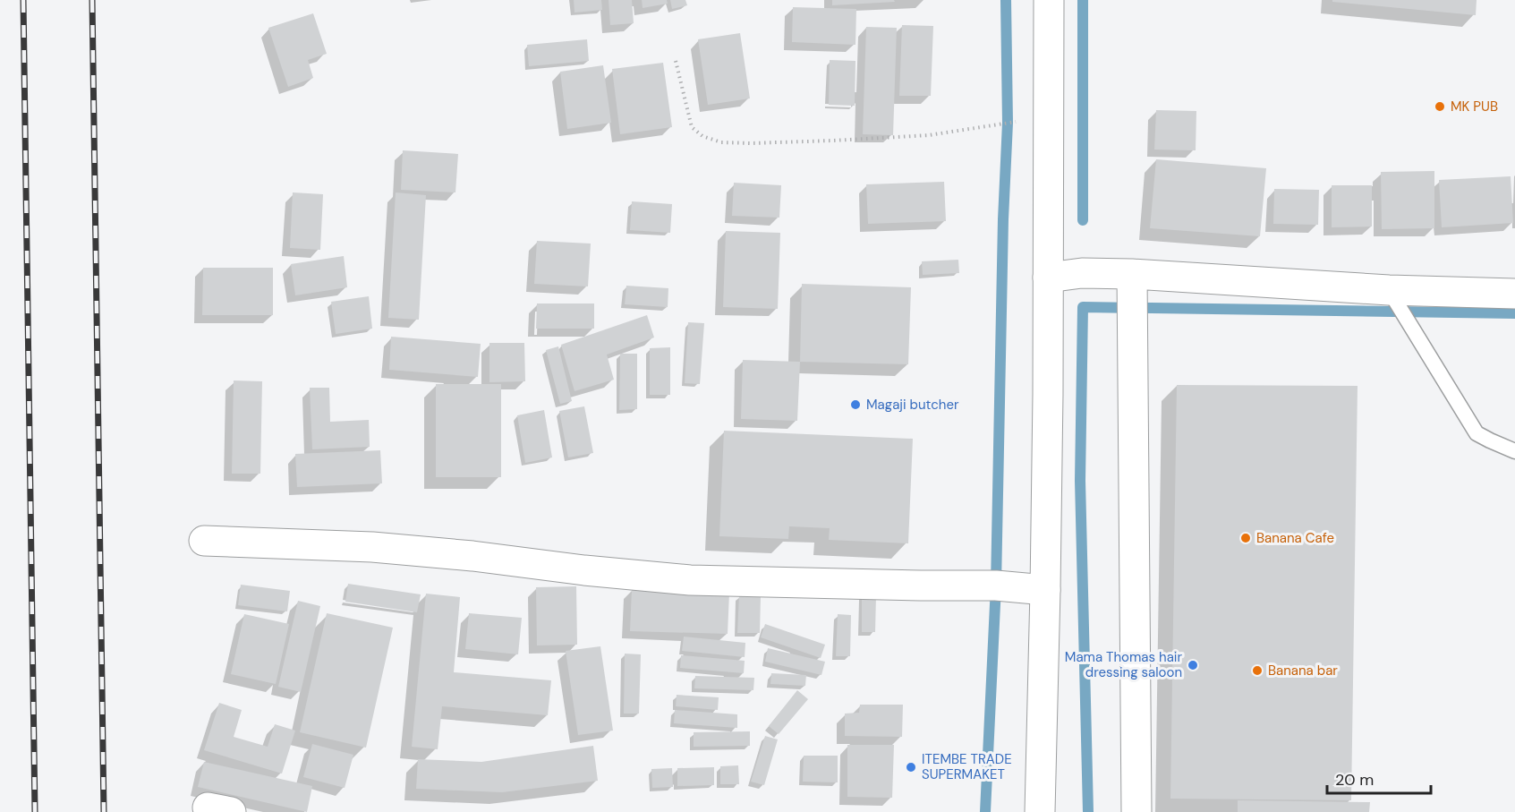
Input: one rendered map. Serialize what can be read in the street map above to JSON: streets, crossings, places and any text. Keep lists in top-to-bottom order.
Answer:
{
  "places": [
    "MK PUB",
    "Magaji butcher",
    "Banana Cafe",
    "Mama Thomas hair dressing saloon",
    "Banana bar",
    "ITEMBE TRADE SUPERMAKET"
  ],
  "scale_bar": "20 m"
}
